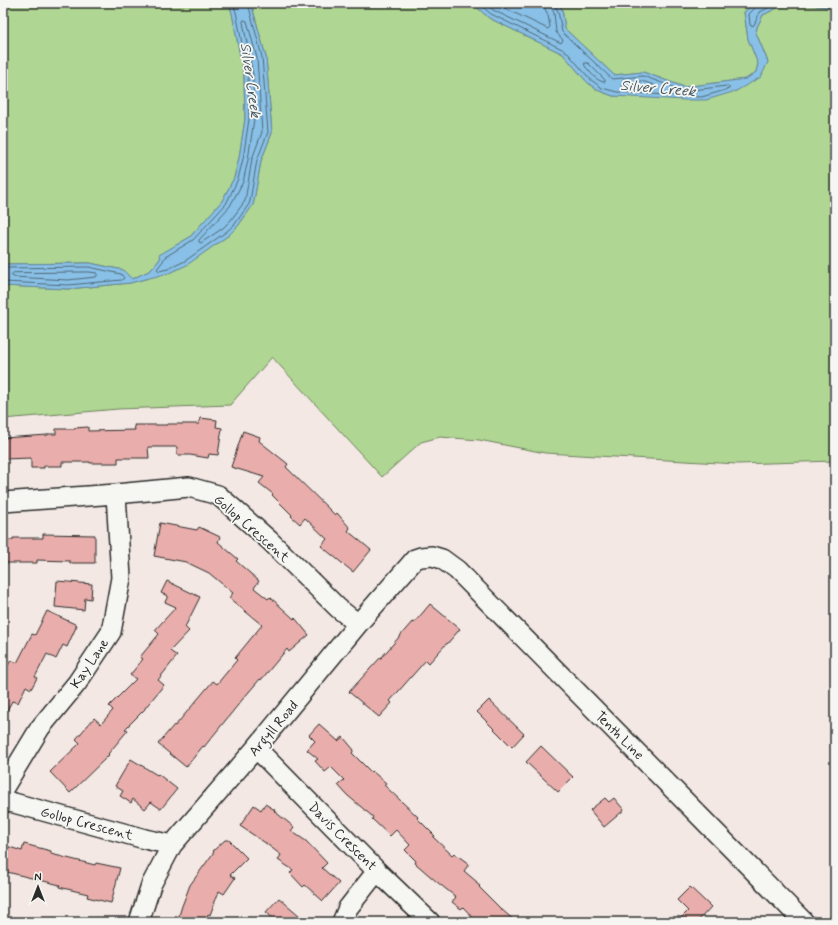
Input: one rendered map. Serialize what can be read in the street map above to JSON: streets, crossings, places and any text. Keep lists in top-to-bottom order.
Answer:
{
  "streets": {
    "street": [
      "Gollop Crescent",
      "Kay Lane",
      "Argyll Road",
      "Tenth Line",
      "Davis Crescent"
    ]
  },
  "crossings": [
    ["Gollop Crescent", "Kay Lane"],
    ["Gollop Crescent", "Argyll Road"],
    ["Argyll Road", "Tenth Line"],
    ["Argyll Road", "Davis Crescent"]
  ],
  "water": ["Silver Creek"],
  "north": "top"
}
